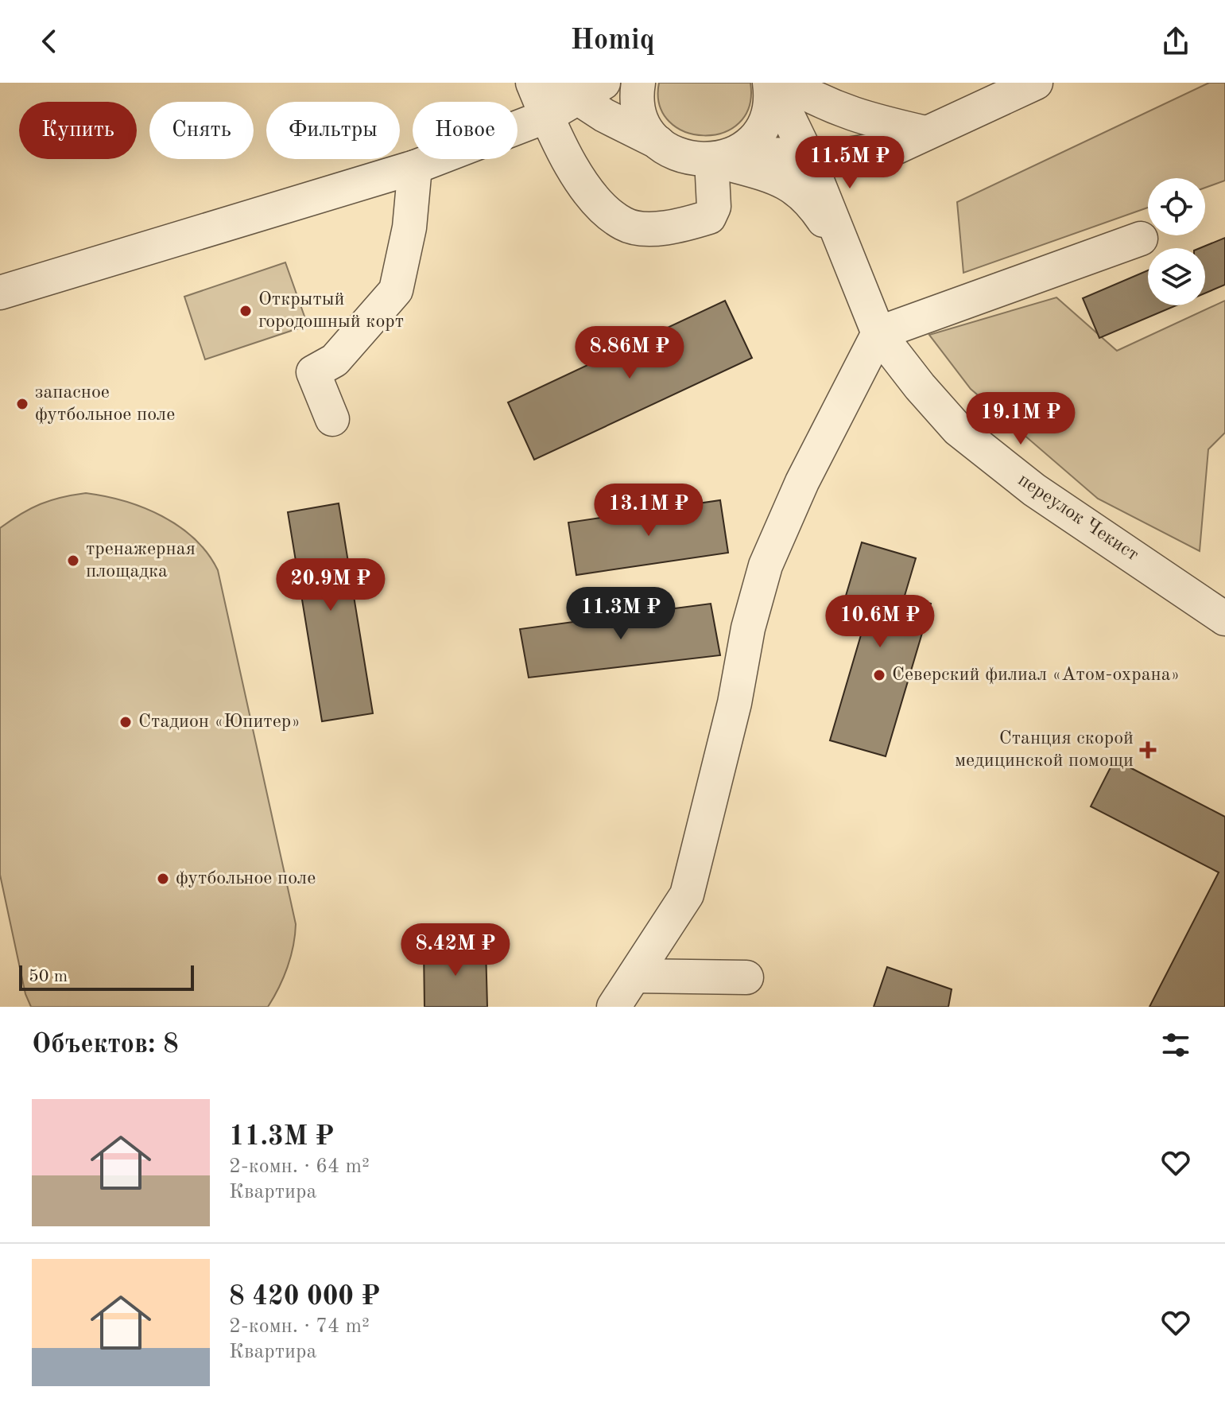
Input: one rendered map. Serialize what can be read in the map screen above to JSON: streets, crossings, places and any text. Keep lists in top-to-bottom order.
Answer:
{
  "streets": {
    "street": ["переулок Чекист"]
  },
  "places": {
    "other": [
      "Открытый городошный корт",
      "запасное футбольное поле",
      "тренажерная площадка",
      "Северский филиал «Атом-охрана»",
      "Стадион «Юпитер»",
      "футбольное поле"
    ],
    "health": ["Станция скорой медицинской помощи"]
  },
  "scale_bar": "50 m",
  "page": {
    "header": "Homiq",
    "chip": [
      "Купить",
      "Снять",
      "Фильтры",
      "Новое"
    ],
    "price": [
      "11.5M ₽",
      "8.86M ₽",
      "19.1M ₽",
      "13.1M ₽",
      "20.9M ₽",
      "11.3M ₽",
      "10.6M ₽",
      "8.42M ₽"
    ],
    "scale": "50 m",
    "heading": "Объектов: 8",
    "list": [
      {
        "name": "11.3M ₽",
        "note": "2-комн. · 64 m² · Квартира"
      },
      {
        "name": "8 420 000 ₽",
        "note": "2-комн. · 74 m² · Квартира"
      }
    ]
  }
}
